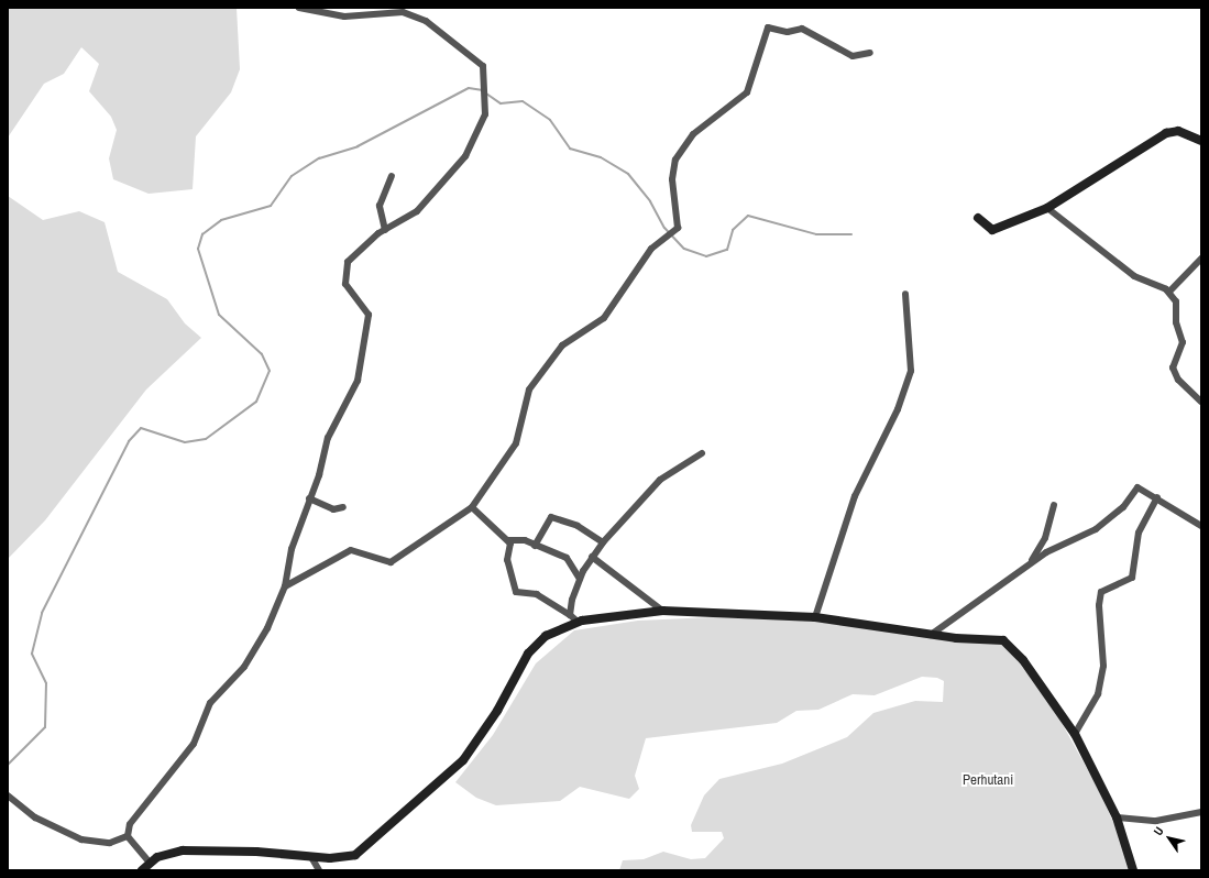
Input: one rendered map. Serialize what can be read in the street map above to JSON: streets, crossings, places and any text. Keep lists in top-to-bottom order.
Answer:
{
  "parks": ["Perhutani"],
  "north": "top left"
}
